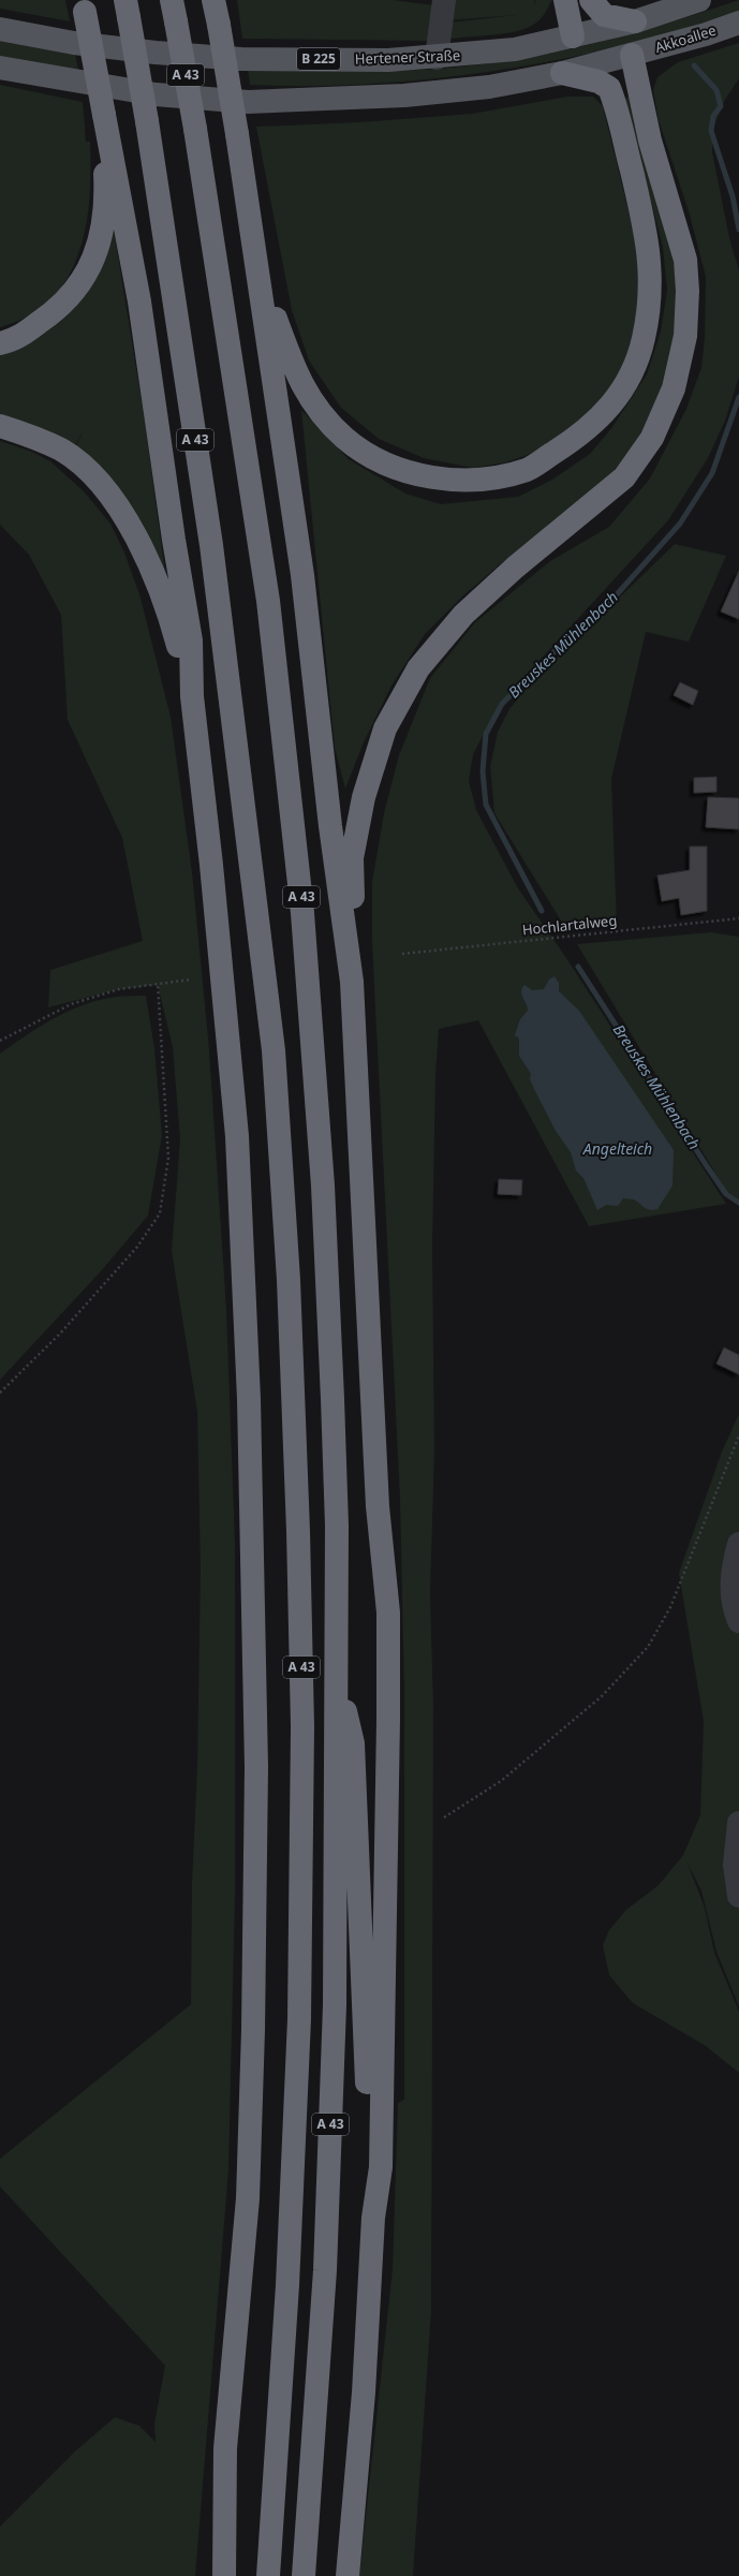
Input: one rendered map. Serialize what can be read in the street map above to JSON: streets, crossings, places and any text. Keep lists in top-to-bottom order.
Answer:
{
  "streets": {
    "highway": ["A 43"],
    "main road": ["Akkoallee", "Hertener Straße", "B 225"],
    "path": ["Hochlartalweg"]
  },
  "water": ["Breuskes Mühlenbach", "Angelteich"]
}
